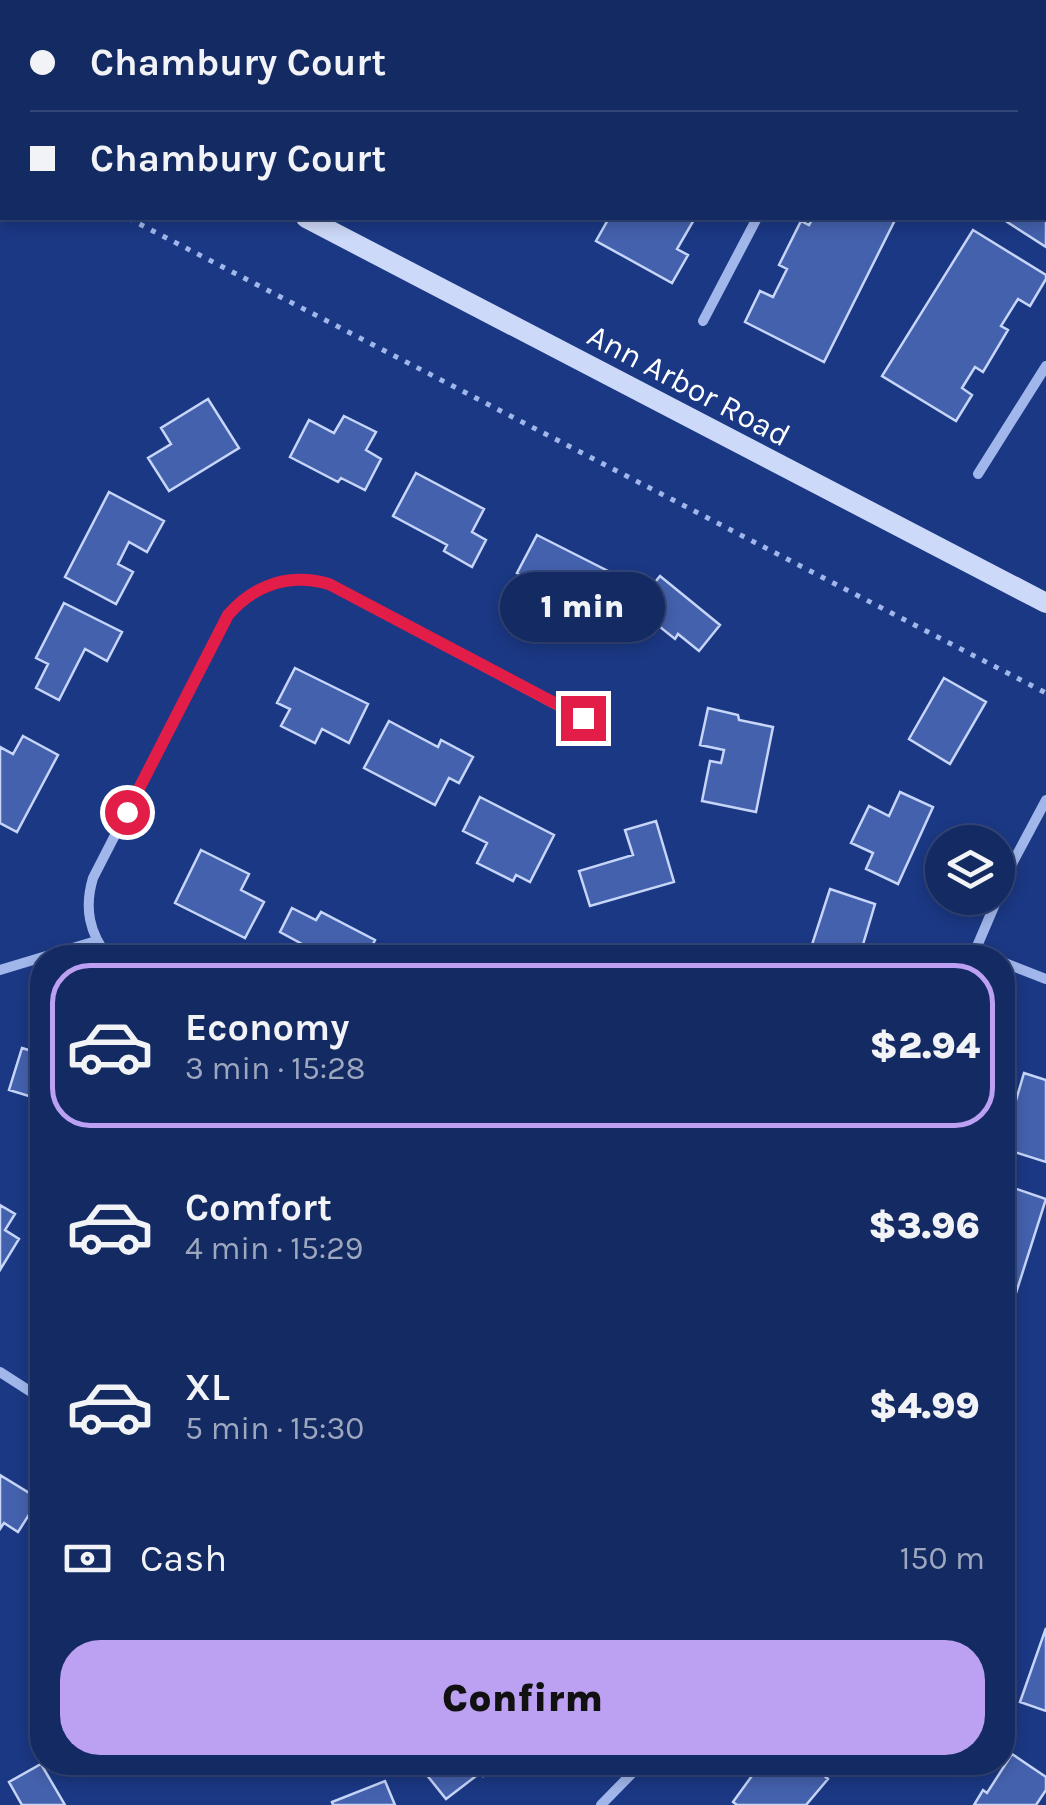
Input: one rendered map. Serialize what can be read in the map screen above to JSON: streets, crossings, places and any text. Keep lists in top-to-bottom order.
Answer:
{
  "streets": {
    "main road": ["Ann Arbor Road"]
  },
  "page": {
    "banner": ["Chambury Court", "Chambury Court"],
    "bubble": "1 min",
    "list": [
      {
        "name": "Economy",
        "note": "3 min · 15:28",
        "value": "$2.94"
      },
      {
        "name": "Comfort",
        "note": "4 min · 15:29",
        "value": "$3.96"
      },
      {
        "name": "XL",
        "note": "5 min · 15:30",
        "value": "$4.99"
      }
    ],
    "pay": ["Cash", "150 m"],
    "buttons": "Confirm"
  }
}
